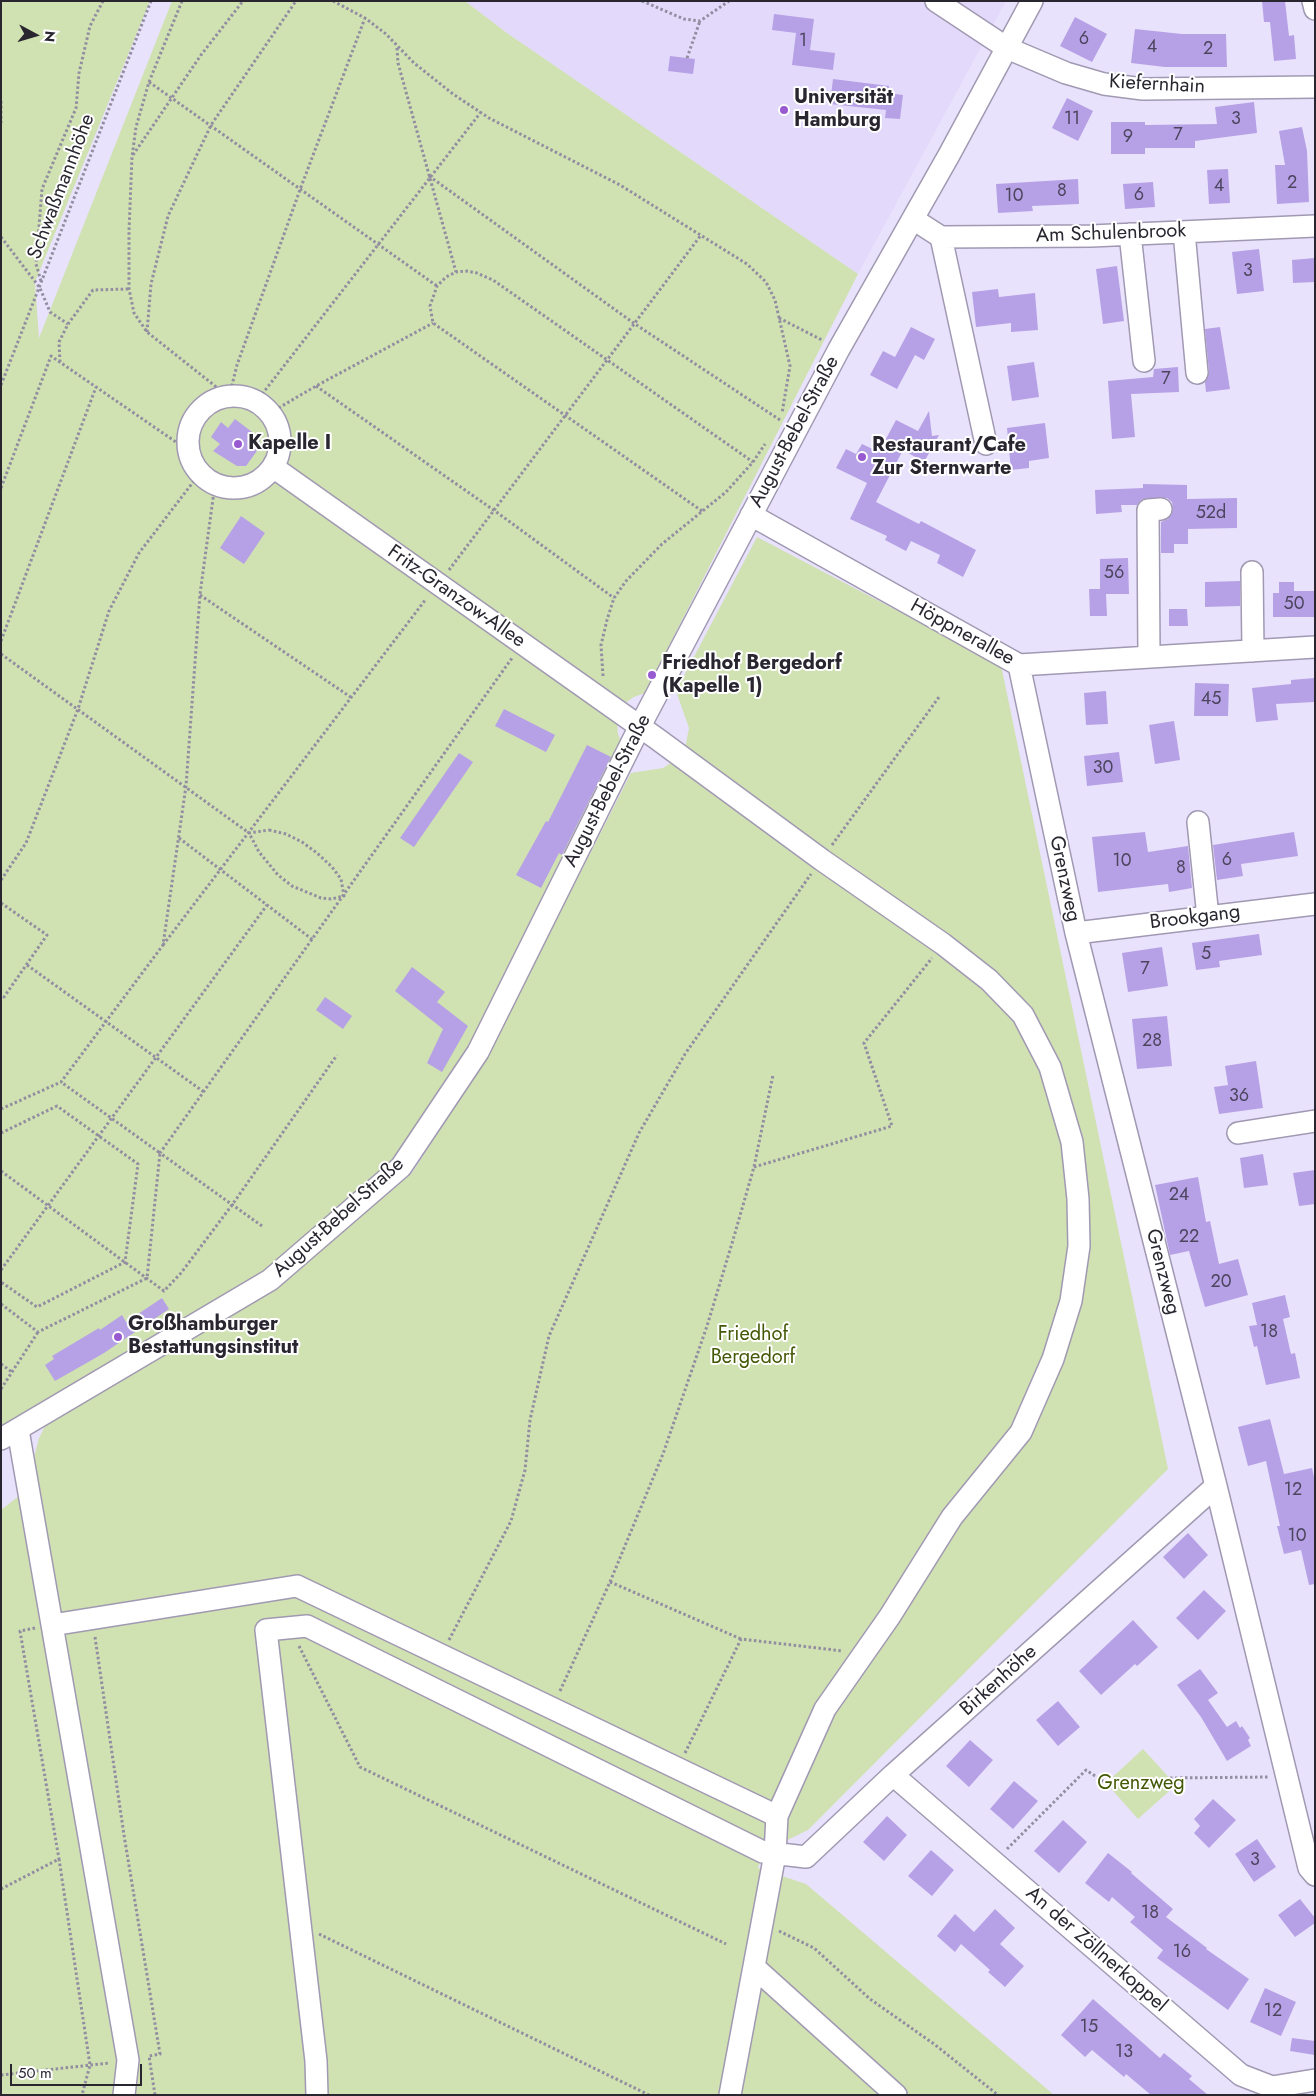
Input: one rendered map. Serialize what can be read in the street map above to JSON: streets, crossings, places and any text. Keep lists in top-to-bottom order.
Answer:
{
  "streets": {
    "street": [
      "Kiefernhain",
      "Am Schulenbrook",
      "August-Bebel-Straße",
      "Fritz-Granzow-Allee",
      "Höppnerallee",
      "Grenzweg",
      "Brookgang",
      "Birkenhöhe",
      "An der Zöllnerkoppel"
    ],
    "path": ["Schwaßmannhöhe"]
  },
  "crossings": [
    ["Kiefernhain", "August-Bebel-Straße"],
    ["August-Bebel-Straße", "Fritz-Granzow-Allee"],
    ["August-Bebel-Straße", "Höppnerallee"],
    ["Höppnerallee", "Grenzweg"],
    ["Grenzweg", "Brookgang"],
    ["Grenzweg", "Birkenhöhe"],
    ["Birkenhöhe", "An der Zöllnerkoppel"]
  ],
  "parks": ["Friedhof Bergedorf", "Grenzweg"],
  "places": [
    "Universität Hamburg",
    "Kapelle I",
    "Restaurant/Cafe Zur Sternwarte",
    "Friedhof Bergedorf (Kapelle 1)",
    "Großhamburger Bestattungsinstitut"
  ],
  "house_numbers": [
    "6",
    "1",
    "4",
    "2",
    "11",
    "3",
    "7",
    "9",
    "2",
    "4",
    "8",
    "6",
    "10",
    "3",
    "7",
    "52d",
    "56",
    "50",
    "45",
    "30",
    "6",
    "10",
    "8",
    "5",
    "7",
    "28",
    "36",
    "24",
    "22",
    "20",
    "18",
    "12",
    "10",
    "3",
    "18",
    "16",
    "12",
    "15",
    "13"
  ],
  "scale_bar": "50 m",
  "north": "right"
}
